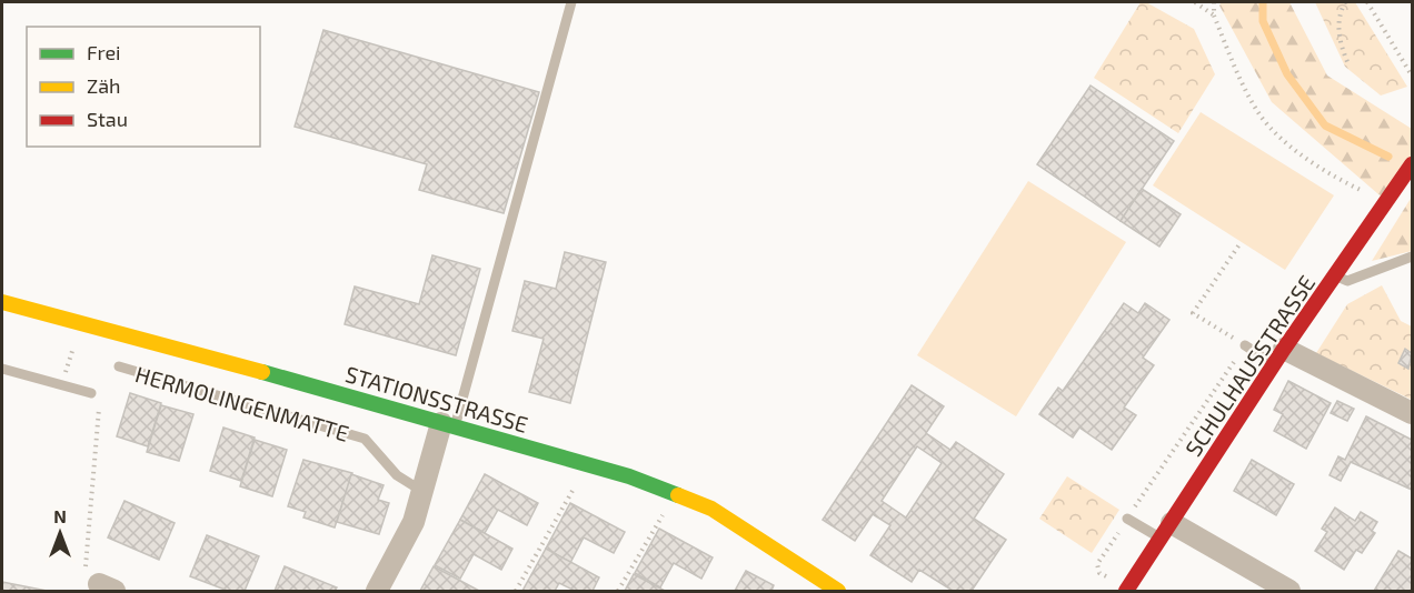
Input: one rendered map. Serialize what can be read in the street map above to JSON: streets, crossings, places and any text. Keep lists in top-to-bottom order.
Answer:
{
  "streets": {
    "street": ["SCHULHAUSSTRASSE", "STATIONSSTRASSE"],
    "lane": ["HERMOLINGENMATTE"]
  },
  "legend": ["Frei", "Zäh", "Stau"],
  "north": "top"
}
